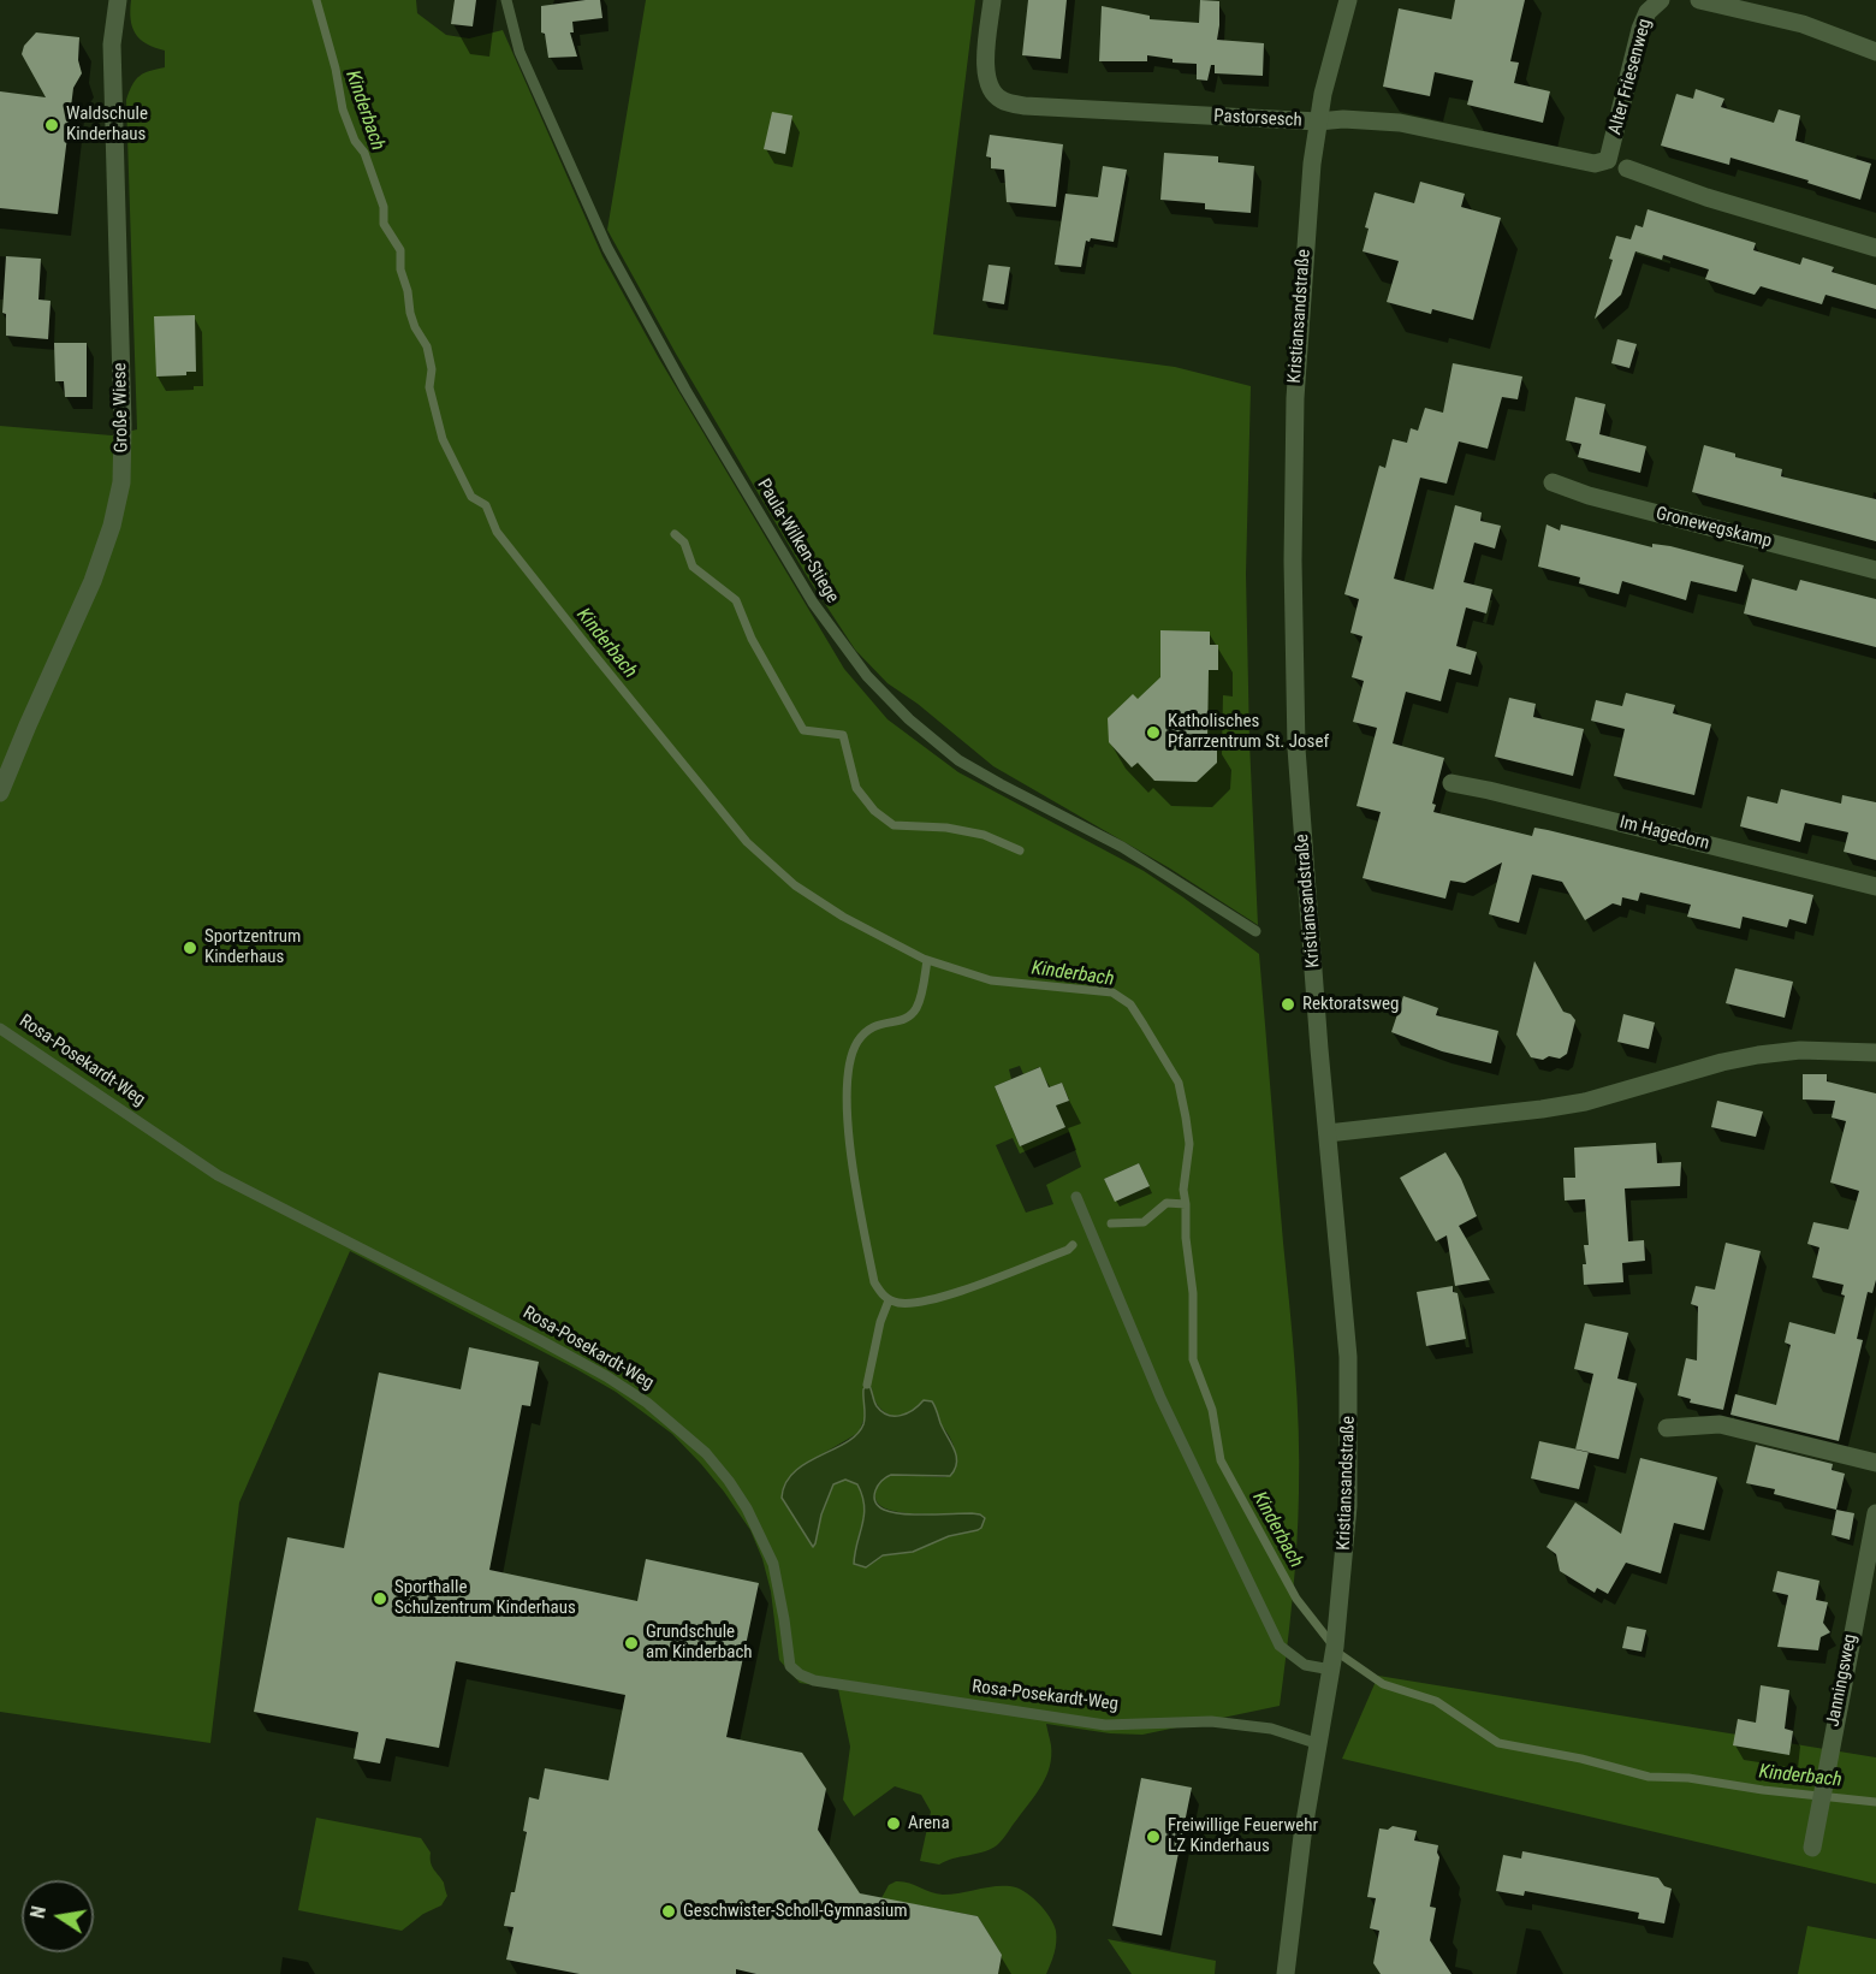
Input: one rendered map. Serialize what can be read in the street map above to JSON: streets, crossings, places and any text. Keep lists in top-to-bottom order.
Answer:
{
  "streets": {
    "street": [
      "Alter Friesenweg",
      "Pastorsesch",
      "Kristiansandstraße",
      "Große Wiese",
      "Gronewegskamp",
      "Im Hagedorn",
      "Janningsweg"
    ],
    "lane": ["Paula-Wilken-Stiege", "Rosa-Posekardt-Weg"]
  },
  "crossings": [
    ["Alter Friesenweg", "Pastorsesch"],
    ["Pastorsesch", "Kristiansandstraße"],
    ["Kristiansandstraße", "Rosa-Posekardt-Weg"]
  ],
  "water": ["Kinderbach"],
  "places": [
    "Waldschule Kinderhaus",
    "Katholisches Pfarrzentrum St. Josef",
    "Sportzentrum Kinderhaus",
    "Rektoratsweg",
    "Sporthalle Schulzentrum Kinderhaus",
    "Grundschule am Kinderbach",
    "Arena",
    "Freiwillige Feuerwehr LZ Kinderhaus",
    "Geschwister-Scholl-Gymnasium"
  ],
  "north": "left"
}
